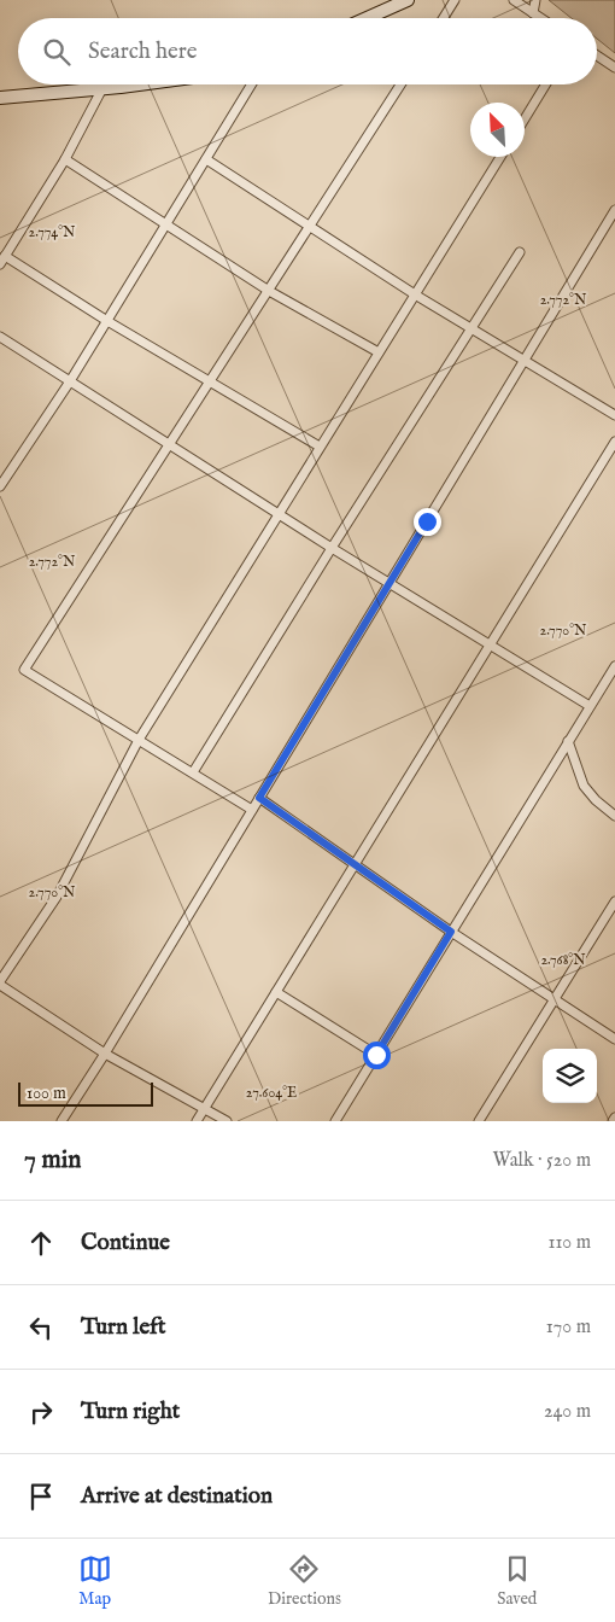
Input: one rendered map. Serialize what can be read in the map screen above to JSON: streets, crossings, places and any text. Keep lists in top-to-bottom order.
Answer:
{
  "scale_bar": "100 m",
  "north": "top left",
  "page": {
    "search": "Search here",
    "scale": "100 m",
    "heading": ["7 min", "Walk · 520 m"],
    "list": [
      ["Continue", "110 m"],
      ["Turn left", "170 m"],
      ["Turn right", "240 m"],
      "Arrive at destination"
    ],
    "nav": ["Map", "Directions", "Saved"]
  },
  "coordinates": [
    "2.774°N",
    "2.772°N",
    "2.770°N",
    "2.768°N",
    "27.604°E"
  ]
}
